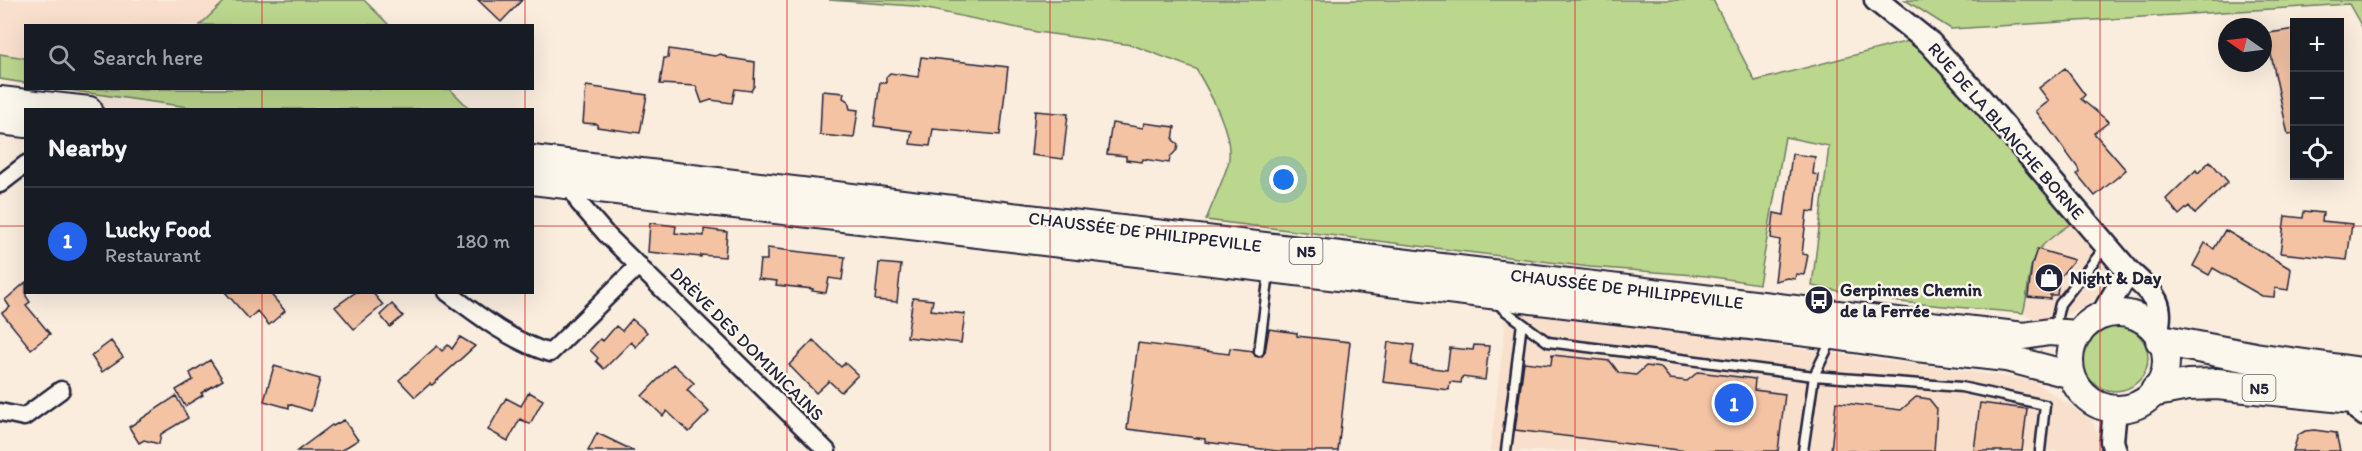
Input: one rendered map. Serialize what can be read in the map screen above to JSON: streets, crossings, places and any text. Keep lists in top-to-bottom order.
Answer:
{
  "streets": {
    "highway": ["N5"],
    "main road": ["CHAUSSÉE DE PHILIPPEVILLE"],
    "street": ["RUE DE LA BLANCHE BORNE", "DRÈVE DES DOMINICAINS"]
  },
  "crossings": [
    ["RUE DE LA BLANCHE BORNE", "CHAUSSÉE DE PHILIPPEVILLE"],
    ["RUE DE LA BLANCHE BORNE", "N5"],
    ["CHAUSSÉE DE PHILIPPEVILLE", "N5"],
    ["CHAUSSÉE DE PHILIPPEVILLE", "DRÈVE DES DOMINICAINS"]
  ],
  "places": {
    "shop": ["Night & Day"],
    "bus stop": ["Gerpinnes Chemin de la Ferrée"]
  },
  "north": "left",
  "page": {
    "map_buttons": ["+", "−"],
    "search": "Search here",
    "heading": "Nearby",
    "list": [
      {
        "mark": "1",
        "name": "Lucky Food",
        "note": "Restaurant",
        "value": "180 m"
      }
    ],
    "pins": "1"
  }
}
